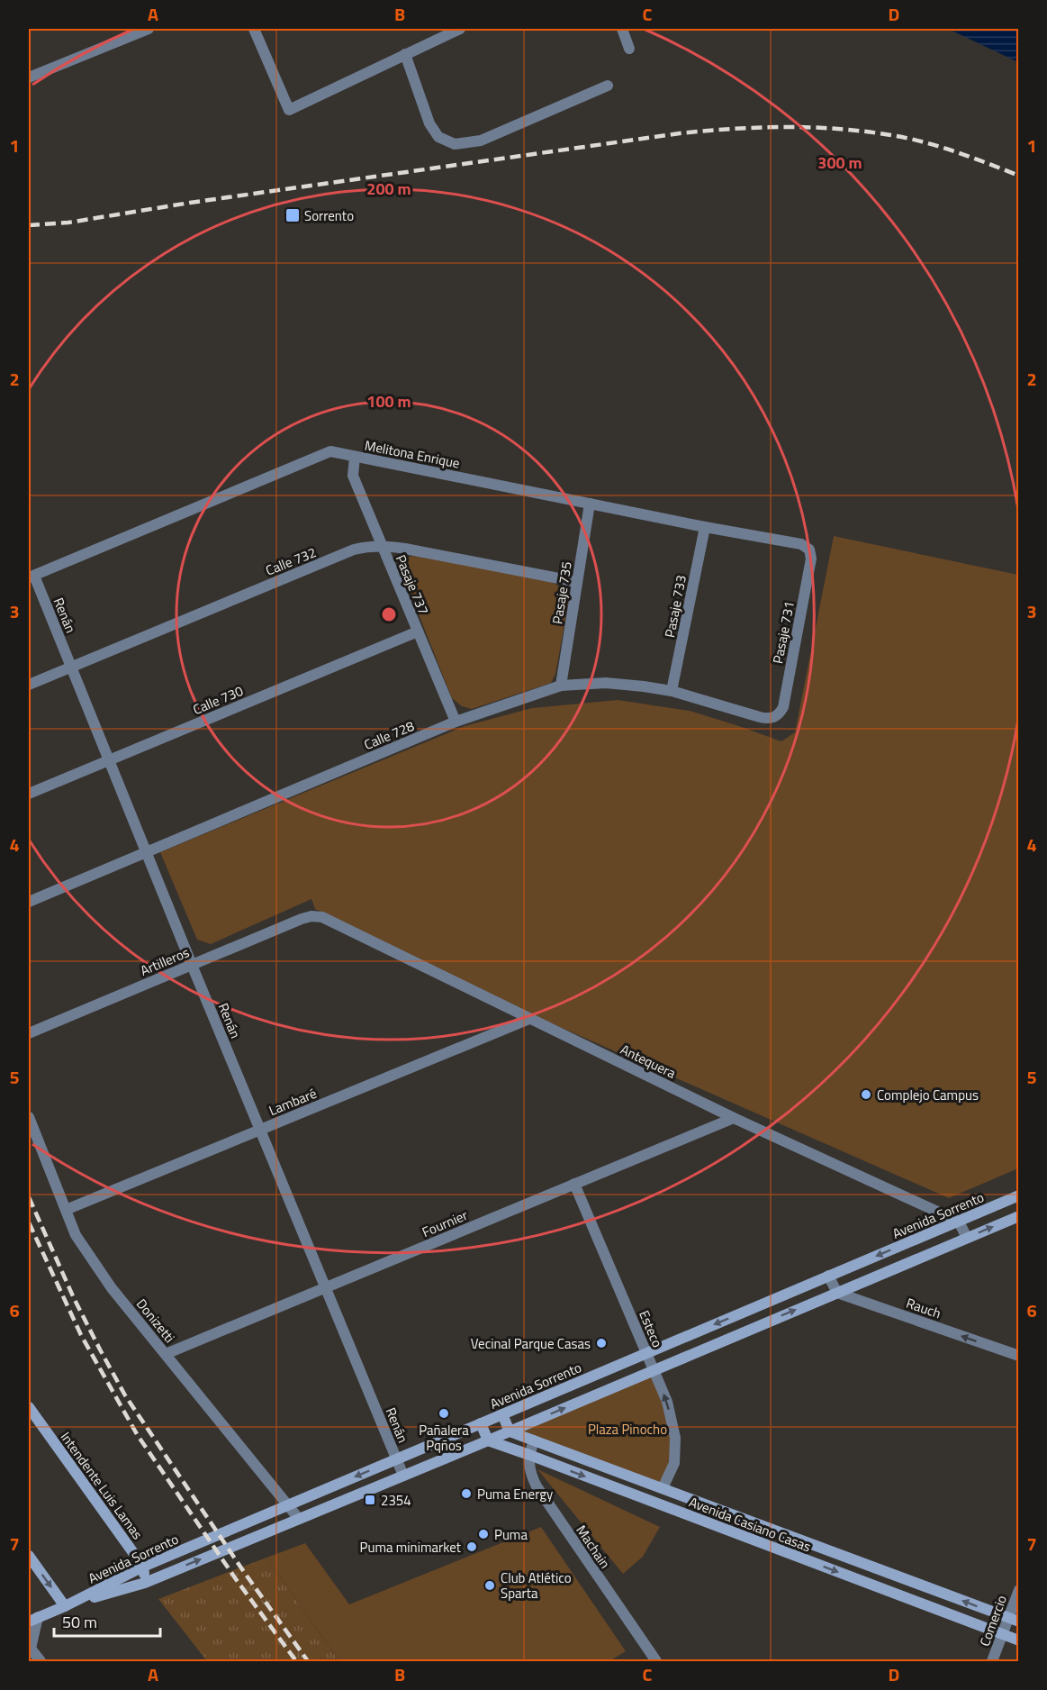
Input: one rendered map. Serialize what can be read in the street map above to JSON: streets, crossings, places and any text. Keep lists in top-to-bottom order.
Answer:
{
  "streets": {
    "main road": ["Avenida Sorrento", "Intendente Luis Lamas", "Avenida Casiano Casas"],
    "street": [
      "Melitona Enrique",
      "Calle 732",
      "Pasaje 737",
      "Pasaje 735",
      "Pasaje 733",
      "Renán",
      "Pasaje 731",
      "Calle 730",
      "Calle 728",
      "Artilleros",
      "Antequera",
      "Lambaré",
      "Fournier",
      "Rauch",
      "Donizetti",
      "Esteco",
      "Machain",
      "Comercio"
    ]
  },
  "crossings": [
    ["Melitona Enrique", "Pasaje 737"],
    ["Melitona Enrique", "Pasaje 735"],
    ["Melitona Enrique", "Pasaje 733"],
    ["Melitona Enrique", "Renán"],
    ["Melitona Enrique", "Pasaje 731"],
    ["Calle 732", "Pasaje 737"],
    ["Calle 732", "Pasaje 735"],
    ["Calle 732", "Renán"],
    ["Pasaje 737", "Calle 730"],
    ["Pasaje 737", "Calle 728"],
    ["Pasaje 735", "Calle 728"],
    ["Pasaje 733", "Calle 728"],
    ["Renán", "Calle 730"],
    ["Renán", "Calle 728"],
    ["Renán", "Artilleros"],
    ["Renán", "Lambaré"],
    ["Renán", "Avenida Sorrento"],
    ["Renán", "Fournier"],
    ["Pasaje 731", "Calle 728"],
    ["Artilleros", "Antequera"],
    ["Antequera", "Lambaré"],
    ["Antequera", "Avenida Sorrento"],
    ["Antequera", "Fournier"],
    ["Lambaré", "Donizetti"],
    ["Avenida Sorrento", "Rauch"],
    ["Avenida Sorrento", "Donizetti"],
    ["Avenida Sorrento", "Esteco"],
    ["Avenida Sorrento", "Intendente Luis Lamas"],
    ["Avenida Sorrento", "Avenida Casiano Casas"],
    ["Fournier", "Donizetti"],
    ["Fournier", "Esteco"],
    ["Esteco", "Avenida Casiano Casas"],
    ["Avenida Casiano Casas", "Machain"],
    ["Avenida Casiano Casas", "Comercio"]
  ],
  "one_way": ["Rauch", "Esteco"],
  "parks": ["Plaza Pinocho"],
  "places": {
    "transit": ["Sorrento", "2354"],
    "other": [
      "Complejo Campus",
      "Vecinal Parque Casas",
      "Pañalera Pqños",
      "Puma Energy",
      "Puma",
      "Puma minimarket",
      "Club Atlético Sparta"
    ]
  },
  "scale_bar": "50 m",
  "grid": {
    "columns": [
      "A",
      "B",
      "C",
      "D"
    ],
    "rows": [
      "1",
      "2",
      "3",
      "4",
      "5",
      "6",
      "7"
    ]
  },
  "rings": ["300 m", "200 m", "100 m"]
}
